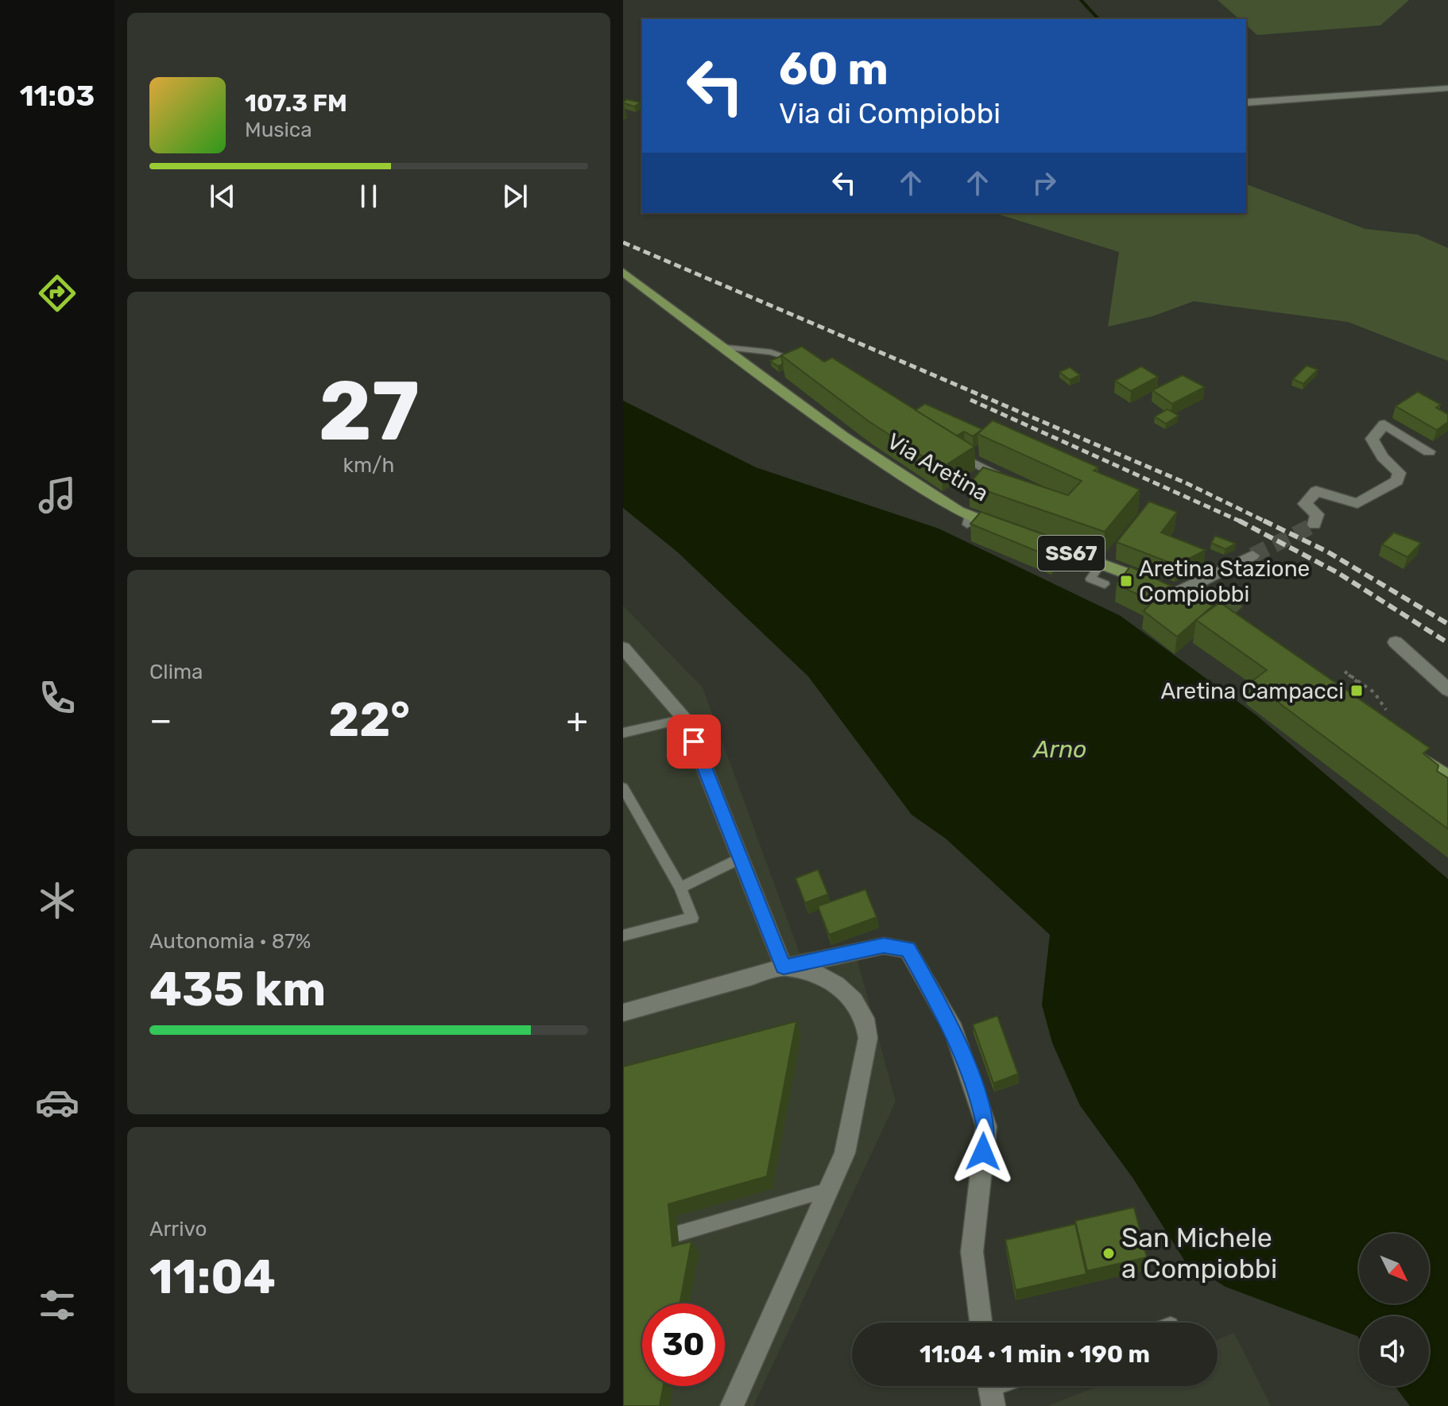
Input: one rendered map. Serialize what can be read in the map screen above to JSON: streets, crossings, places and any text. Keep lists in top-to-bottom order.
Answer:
{
  "streets": {
    "main road": ["Via Aretina", "SS67"]
  },
  "water": ["Arno"],
  "places": {
    "transit": ["Aretina Stazione Compiobbi", "Aretina Campacci"],
    "other": ["San Michele a Compiobbi"]
  },
  "north": "bottom right",
  "page": {
    "tabs": "11:03",
    "turn": ["60 m", "Via di Compiobbi"],
    "song": ["107.3 FM", "Musica"],
    "tile": [
      ["27", "km/h"],
      "Clima",
      ["Autonomia · 87%", "435 km"],
      ["Arrivo", "11:04"]
    ],
    "heat": ["−", "22°", "+"],
    "limit": "30",
    "trip": "11:04 · 1 min · 190 m"
  }
}
